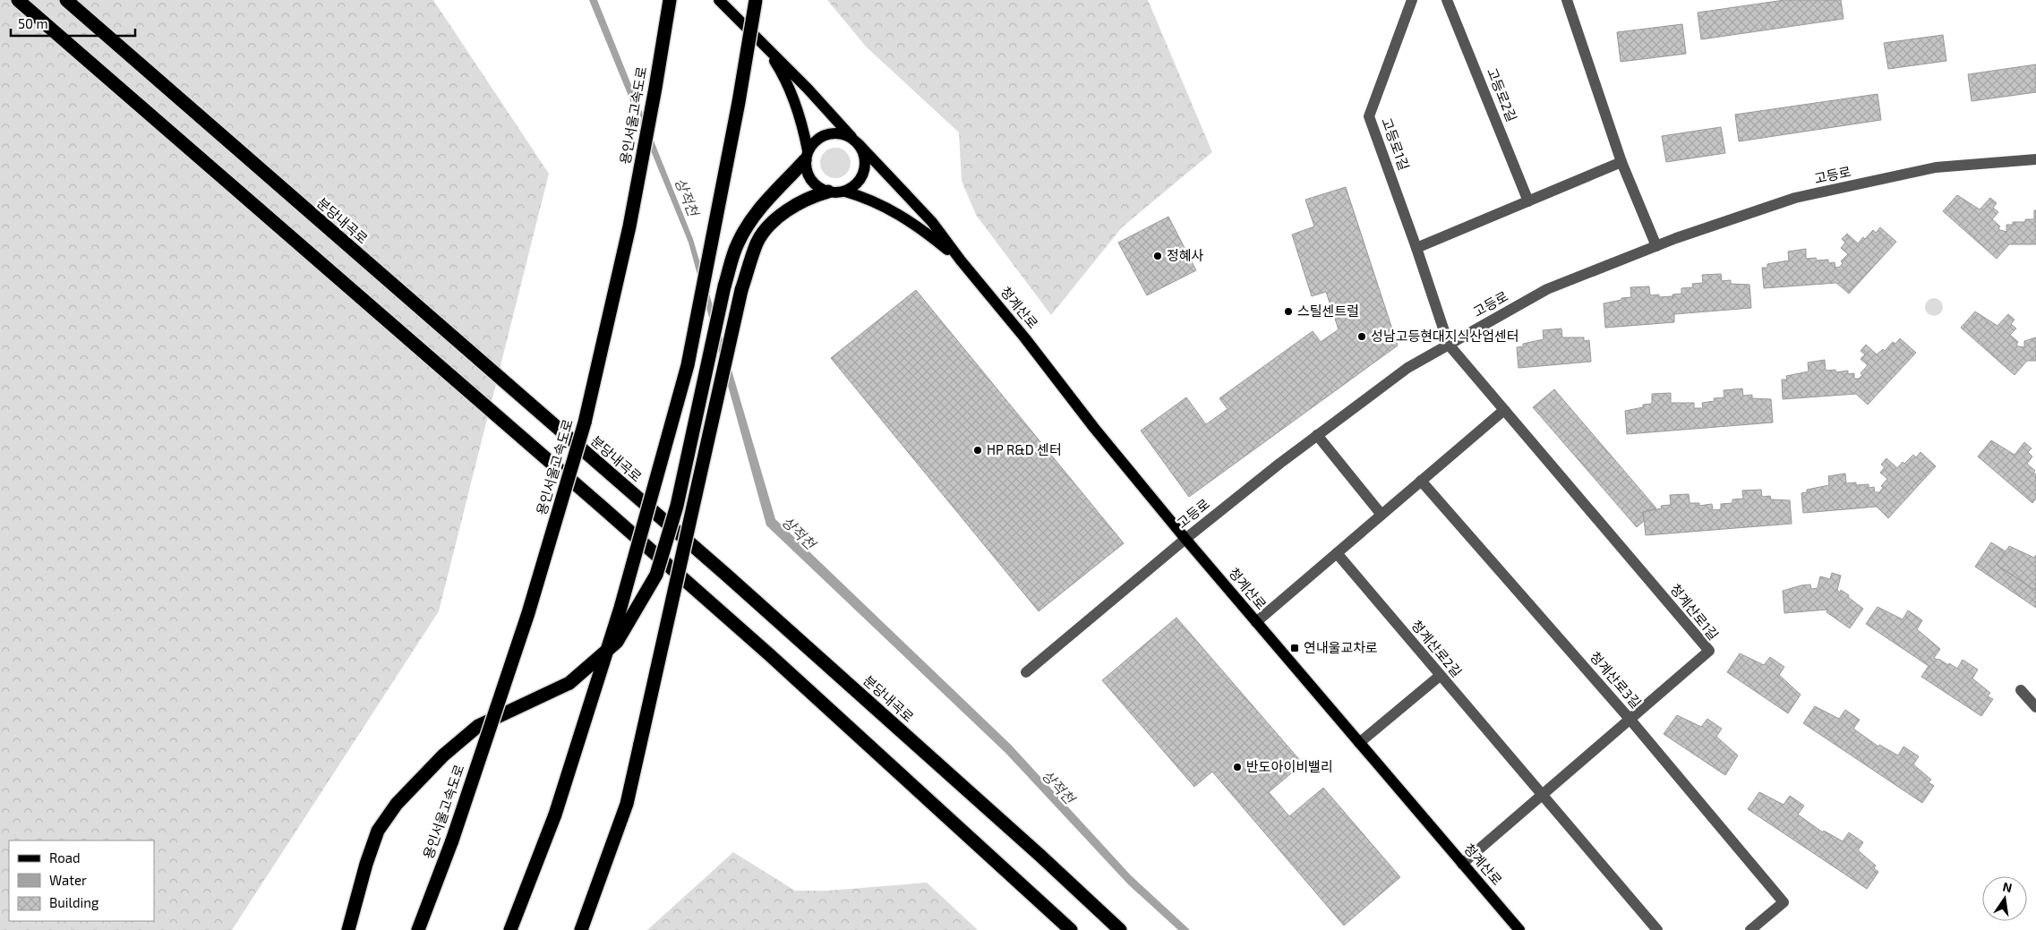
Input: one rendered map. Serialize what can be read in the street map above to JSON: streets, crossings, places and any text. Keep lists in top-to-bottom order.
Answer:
{
  "streets": {
    "highway": ["용인서울고속도로", "분당내곡로"],
    "main road": ["청계산로"],
    "street": [
      "고등로2길",
      "고등로1길",
      "고등로",
      "청계산로1길",
      "청계산로2길",
      "청계산로3길"
    ]
  },
  "crossings": [
    ["고등로1길", "고등로"],
    ["고등로1길", "청계산로1길"],
    ["고등로", "청계산로"],
    ["고등로", "청계산로1길"],
    ["청계산로", "청계산로1길"],
    ["청계산로1길", "청계산로2길"],
    ["청계산로1길", "청계산로3길"]
  ],
  "water": ["상적천"],
  "places": {
    "other": [
      "정혜사",
      "스틸센트럴",
      "성남고등현대지식산업센터",
      "HP R&D 센터",
      "반도아이비밸리"
    ],
    "transit": ["연내울교차로"]
  },
  "legend": ["Road", "Water", "Building"],
  "scale_bar": "50 m",
  "north": "top"
}
